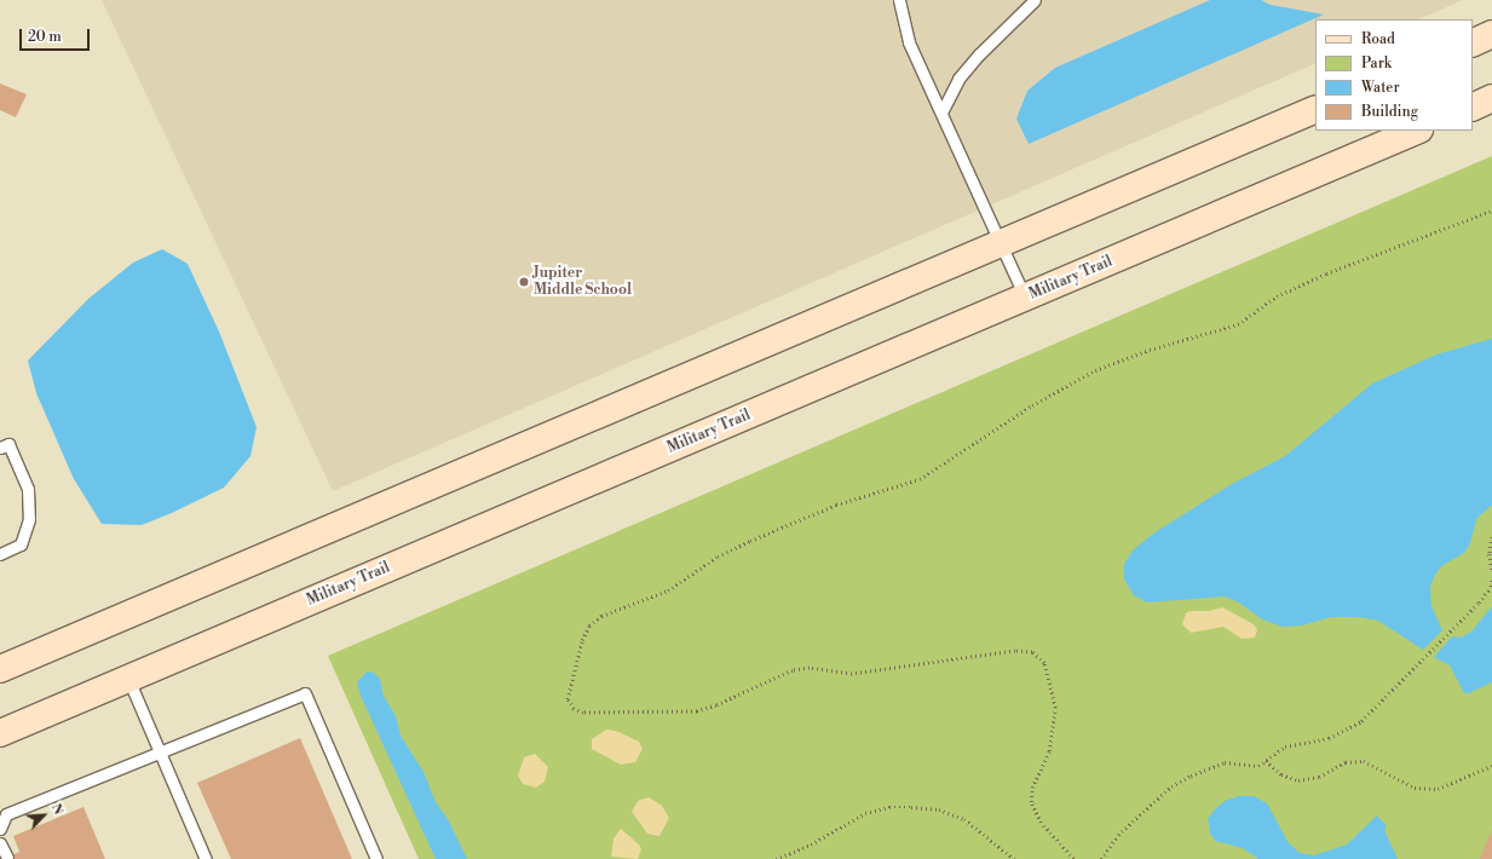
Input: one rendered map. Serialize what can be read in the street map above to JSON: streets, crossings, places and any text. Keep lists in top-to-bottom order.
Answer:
{
  "streets": {
    "main road": ["Military Trail"]
  },
  "places": ["Jupiter Middle School"],
  "legend": [
    "Road",
    "Park",
    "Water",
    "Building"
  ],
  "scale_bar": "20 m",
  "north": "top right"
}
